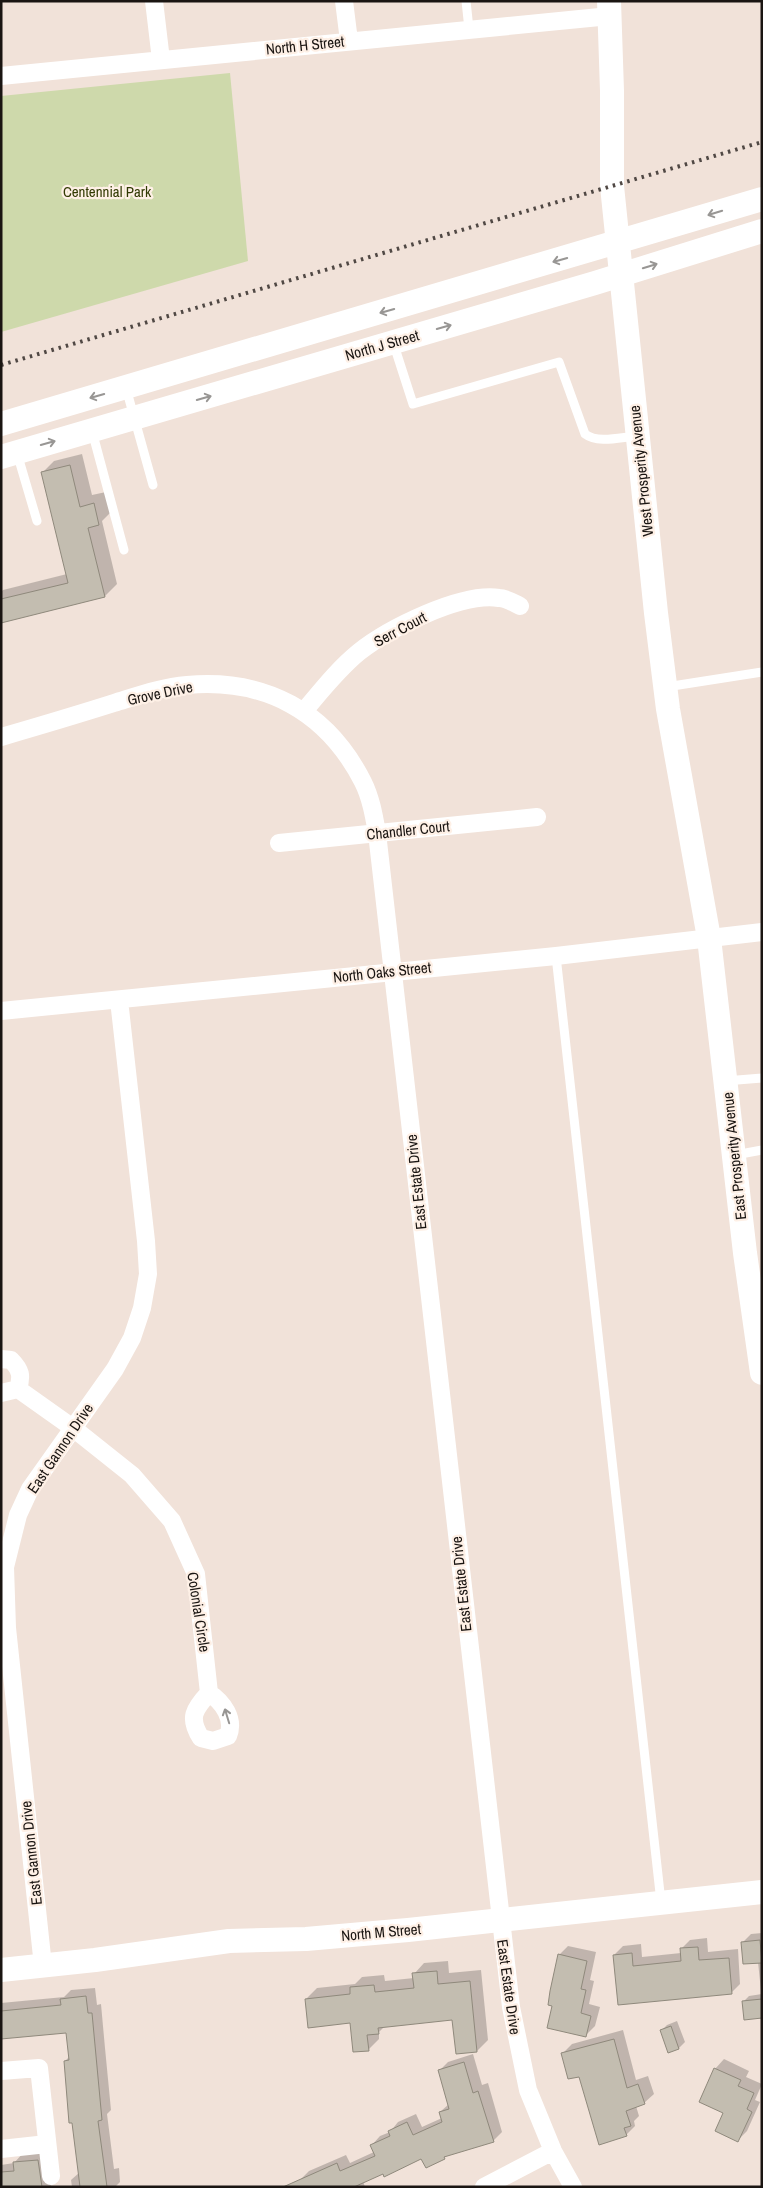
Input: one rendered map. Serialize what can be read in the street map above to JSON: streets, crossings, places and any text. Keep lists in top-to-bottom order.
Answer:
{
  "streets": {
    "main road": [
      "North J Street",
      "West Prosperity Avenue",
      "East Prosperity Avenue",
      "North M Street"
    ],
    "street": [
      "North H Street",
      "Serr Court",
      "Grove Drive",
      "Chandler Court",
      "North Oaks Street",
      "East Estate Drive",
      "East Gannon Drive",
      "Colonial Circle"
    ]
  },
  "crossings": [
    ["North H Street", "West Prosperity Avenue"],
    ["North J Street", "West Prosperity Avenue"],
    ["West Prosperity Avenue", "North Oaks Street"],
    ["West Prosperity Avenue", "East Prosperity Avenue"],
    ["Serr Court", "Grove Drive"],
    ["Grove Drive", "Chandler Court"],
    ["Grove Drive", "North Oaks Street"],
    ["Grove Drive", "East Estate Drive"],
    ["North Oaks Street", "East Prosperity Avenue"],
    ["North Oaks Street", "East Estate Drive"],
    ["North Oaks Street", "East Gannon Drive"],
    ["East Estate Drive", "North M Street"],
    ["East Gannon Drive", "Colonial Circle"],
    ["East Gannon Drive", "North M Street"]
  ],
  "parks": ["Centennial Park"]
}
